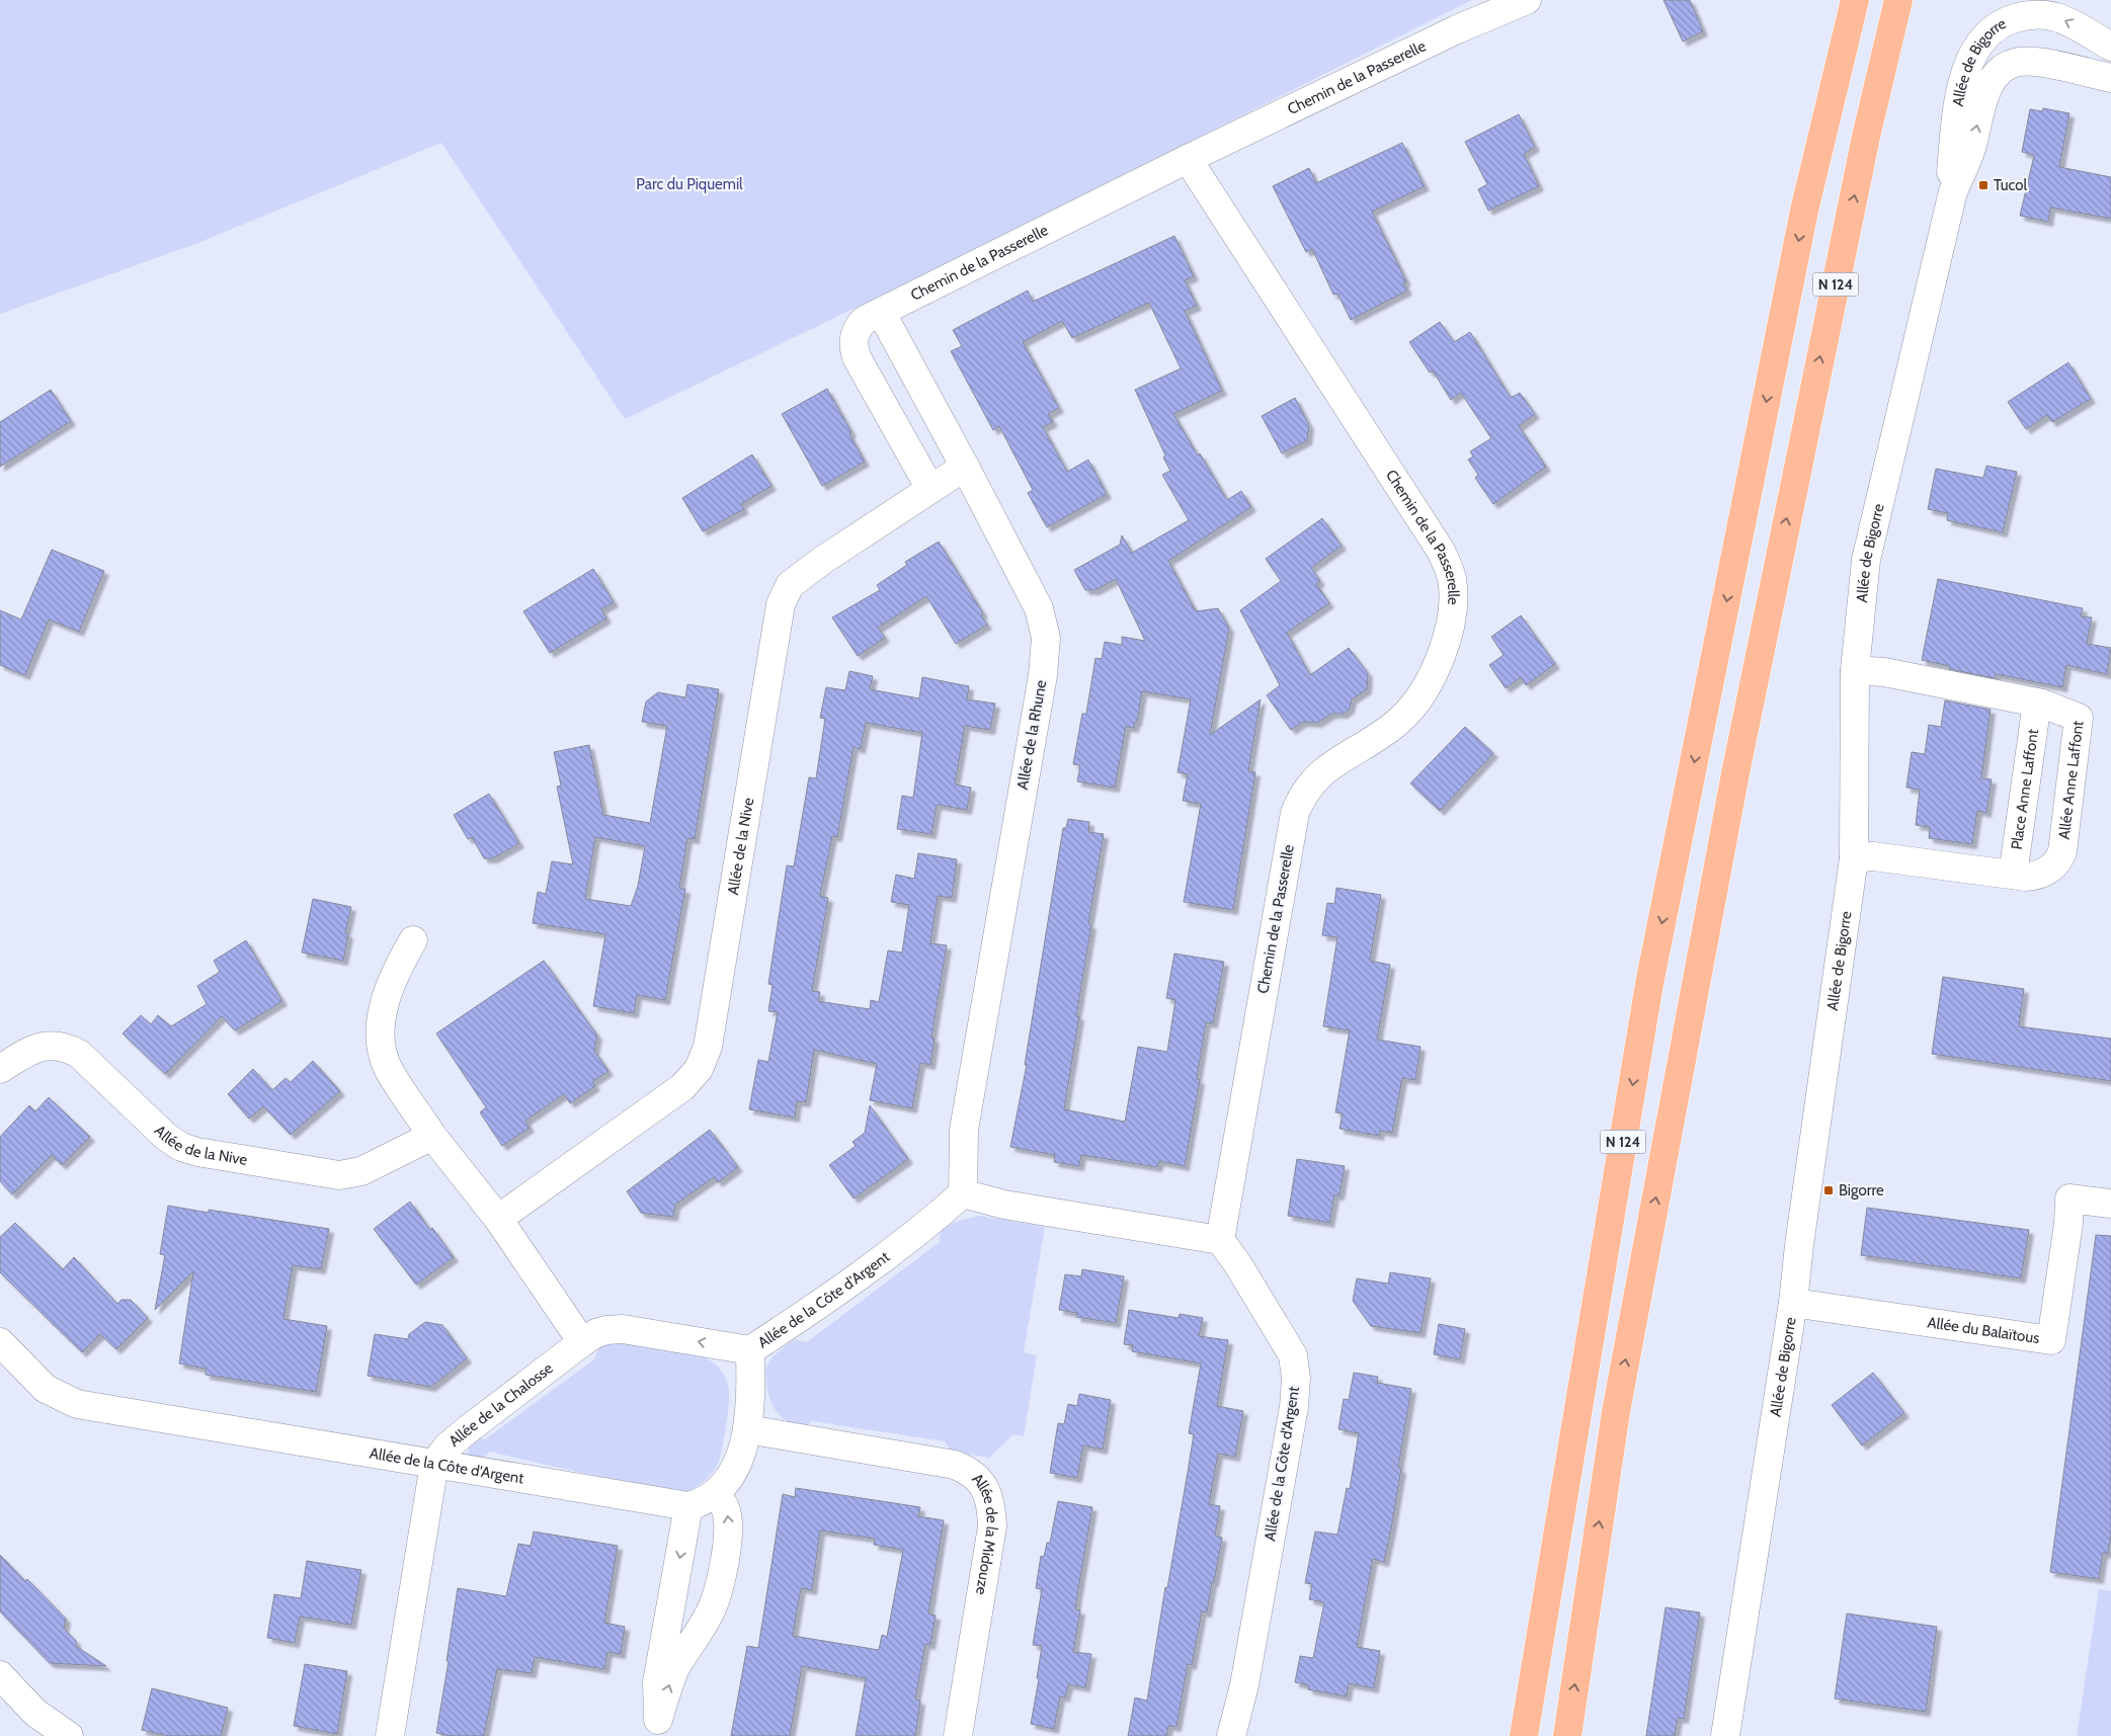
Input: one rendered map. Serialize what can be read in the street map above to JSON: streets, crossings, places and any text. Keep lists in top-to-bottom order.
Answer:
{
  "streets": {
    "highway": ["N 124"],
    "street": [
      "Allée de Bigorre",
      "Chemin de la Passerelle",
      "Allée de la Rhune",
      "Allée Anne Laffont",
      "Place Anne Laffont",
      "Allée de la Nive",
      "Allée de la Côte d'Argent",
      "Allée du Balaïtous",
      "Allée de la Chalosse",
      "Allée de la Midouze"
    ]
  },
  "crossings": [
    ["Allée de Bigorre", "Allée Anne Laffont"],
    ["Allée de Bigorre", "Allée du Balaïtous"],
    ["Chemin de la Passerelle", "Allée de la Rhune"],
    ["Chemin de la Passerelle", "Allée de la Nive"],
    ["Chemin de la Passerelle", "Allée de la Côte d'Argent"],
    ["Allée de la Rhune", "Allée de la Nive"],
    ["Allée de la Rhune", "Allée de la Côte d'Argent"],
    ["Allée Anne Laffont", "Place Anne Laffont"],
    ["Allée de la Côte d'Argent", "Allée de la Chalosse"],
    ["Allée de la Côte d'Argent", "Allée de la Midouze"]
  ],
  "one_way": ["Allée de la Chalosse"],
  "parks": ["Parc du Piquemil"],
  "places": {
    "transit": ["Tucol", "Bigorre"]
  }
}
